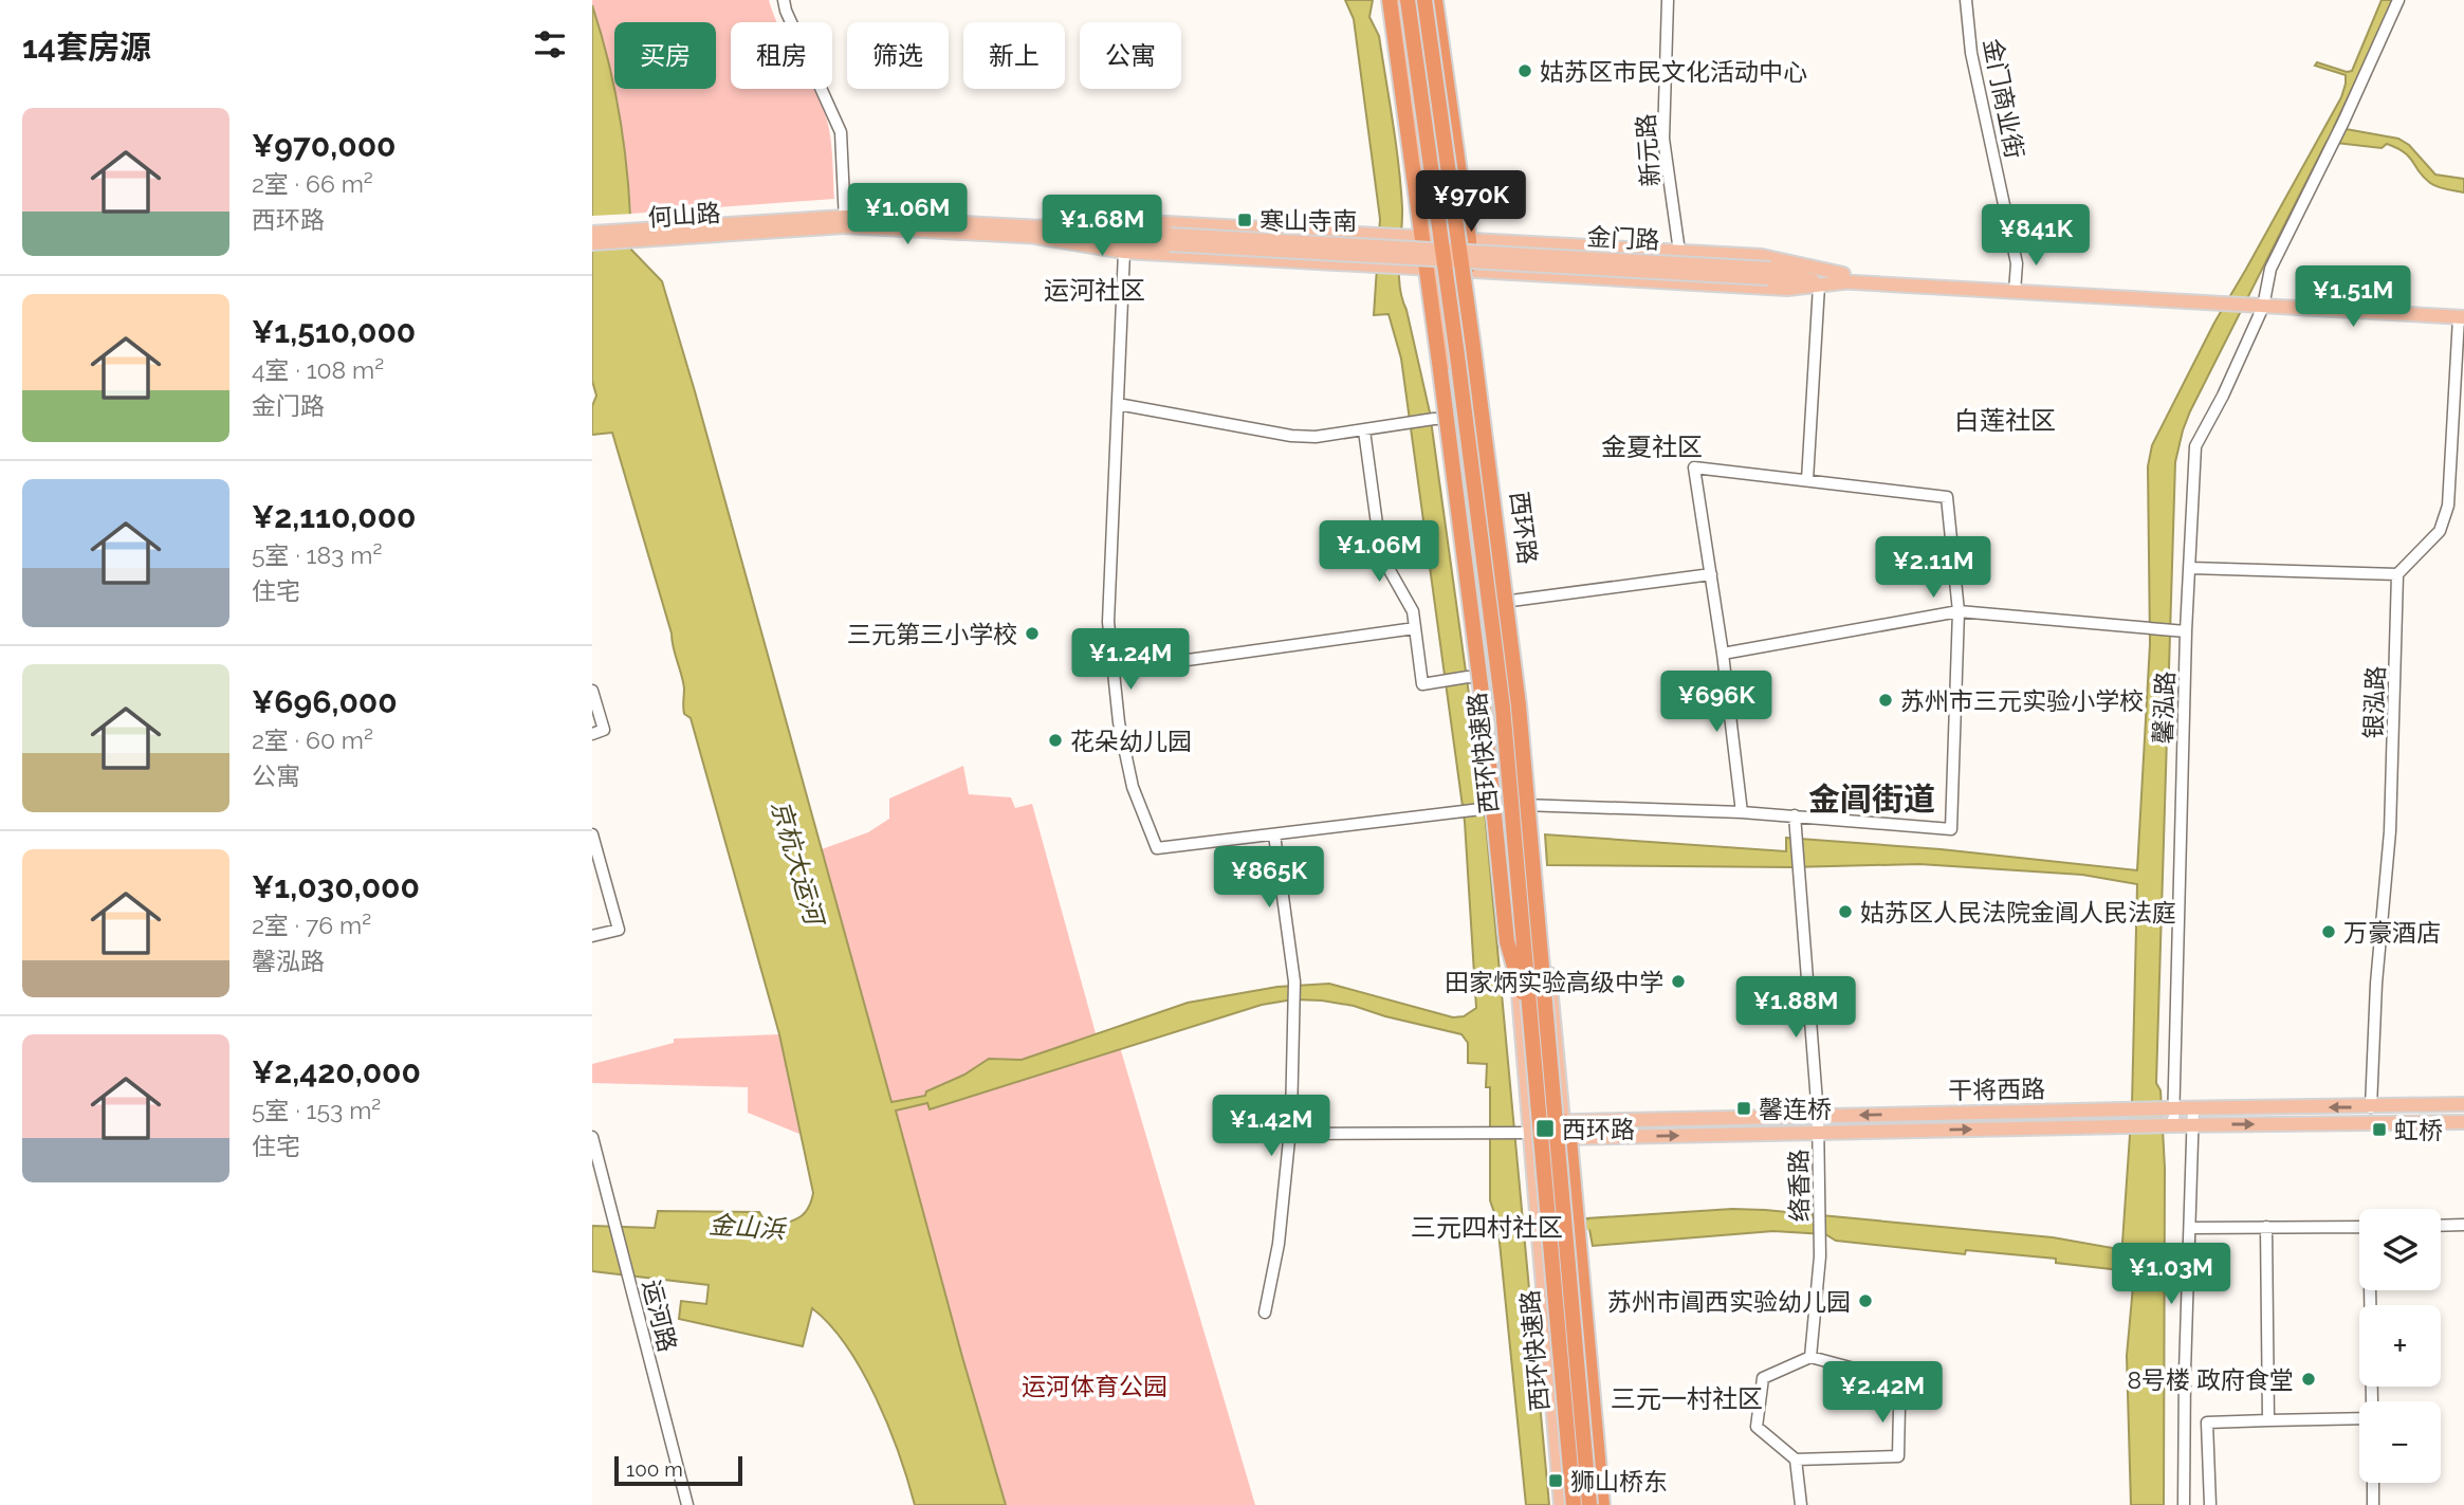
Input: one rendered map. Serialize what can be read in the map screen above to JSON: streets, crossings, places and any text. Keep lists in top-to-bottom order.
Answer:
{
  "streets": {
    "highway": ["西环快速路"],
    "main road": [
      "何山路",
      "金门路",
      "西环路",
      "干将西路"
    ],
    "street": [
      "金门商业街",
      "新元路",
      "银泓路",
      "馨泓路",
      "络香路",
      "运河路"
    ]
  },
  "crossings": [
    ["金门商业街", "金门路"],
    ["何山路", "金门路"],
    ["金门路", "馨泓路"],
    ["西环路", "干将西路"],
    ["银泓路", "干将西路"],
    ["馨泓路", "干将西路"],
    ["干将西路", "络香路"]
  ],
  "districts": [
    "运河社区",
    "白莲社区",
    "金夏社区",
    "金阊街道",
    "三元四村社区",
    "三元一村社区"
  ],
  "water": ["京杭大运河", "金山浜"],
  "parks": ["运河体育公园"],
  "places": {
    "other": [
      "姑苏区市民文化活动中心",
      "三元第三小学校",
      "苏州市三元实验小学校",
      "花朵幼儿园",
      "姑苏区人民法院金阊人民法庭",
      "万豪酒店",
      "田家炳实验高级中学",
      "苏州市阊西实验幼儿园",
      "8号楼 政府食堂"
    ],
    "transit": [
      "寒山寺南",
      "馨连桥",
      "西环路",
      "虹桥",
      "狮山桥东"
    ]
  },
  "scale_bar": "100 m",
  "page": {
    "heading": "14套房源",
    "chip": [
      "买房",
      "租房",
      "筛选",
      "新上",
      "公寓"
    ],
    "list": [
      {
        "name": "¥970,000",
        "note": "2室 · 66 m² · 西环路"
      },
      {
        "name": "¥1,510,000",
        "note": "4室 · 108 m² · 金门路"
      },
      {
        "name": "¥2,110,000",
        "note": "5室 · 183 m² · 住宅"
      },
      {
        "name": "¥696,000",
        "note": "2室 · 60 m² · 公寓"
      },
      {
        "name": "¥1,030,000",
        "note": "2室 · 76 m² · 馨泓路"
      },
      {
        "name": "¥2,420,000",
        "note": "5室 · 153 m² · 住宅"
      }
    ],
    "price": [
      "¥970K",
      "¥1.06M",
      "¥1.68M",
      "¥841K",
      "¥1.51M",
      "¥1.06M",
      "¥2.11M",
      "¥1.24M",
      "¥696K",
      "¥865K",
      "¥1.88M",
      "¥1.42M",
      "¥1.03M",
      "¥2.42M"
    ],
    "map_buttons": ["+", "−"],
    "scale": "100 m"
  }
}
